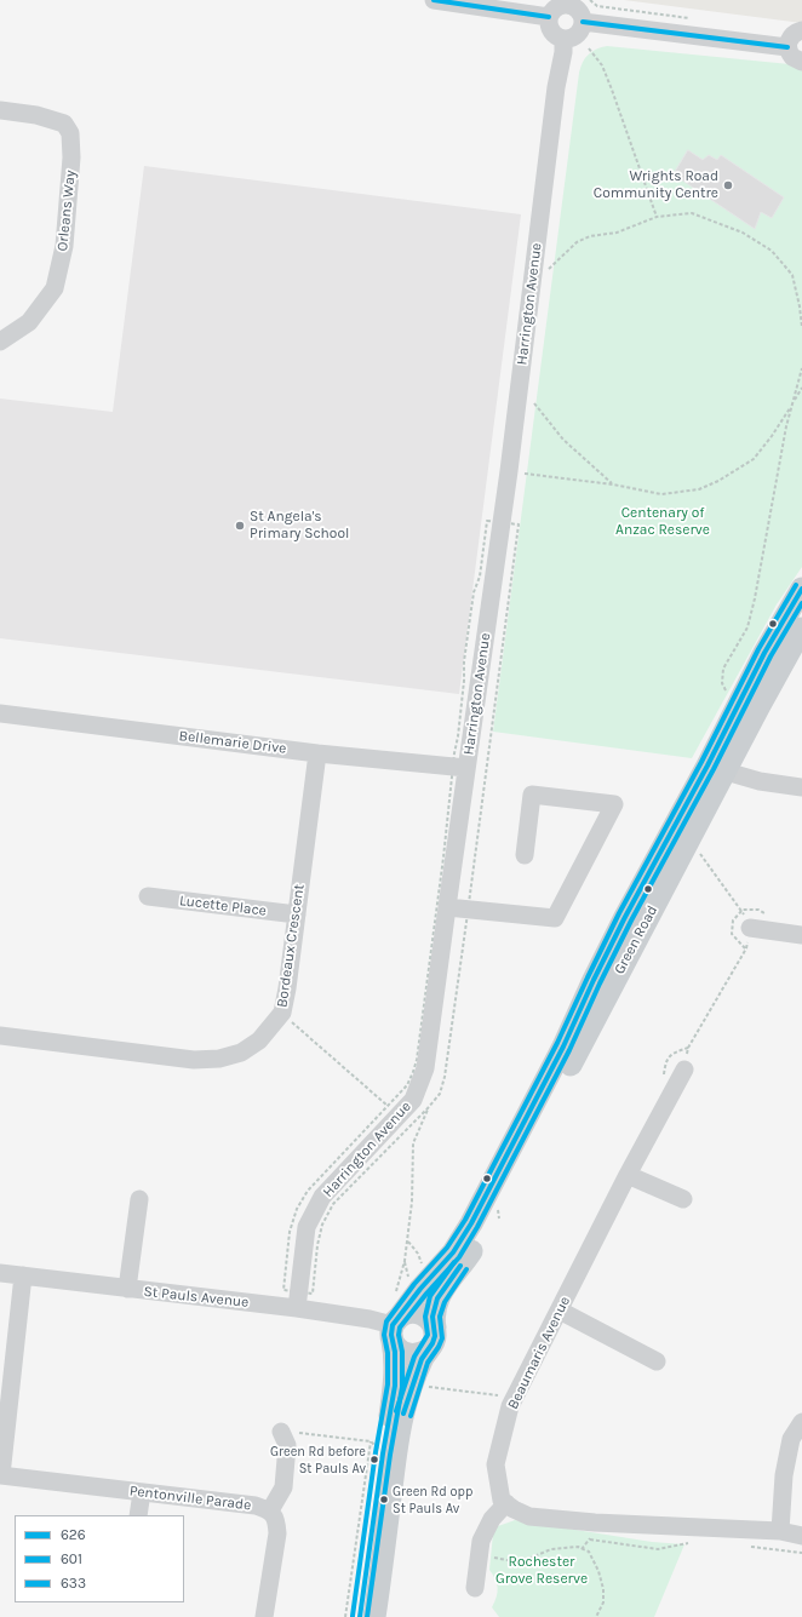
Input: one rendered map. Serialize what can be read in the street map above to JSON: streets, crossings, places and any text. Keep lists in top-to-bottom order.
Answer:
{
  "streets": {
    "main road": ["Green Road"],
    "street": [
      "Orleans Way",
      "Harrington Avenue",
      "Bellemarie Drive",
      "Lucette Place",
      "Bordeaux Crescent",
      "St Pauls Avenue",
      "Beaumaris Avenue",
      "Pentonville Parade"
    ]
  },
  "crossings": [
    ["Harrington Avenue", "Bellemarie Drive"],
    ["Harrington Avenue", "St Pauls Avenue"],
    ["Bellemarie Drive", "Bordeaux Crescent"],
    ["Lucette Place", "Bordeaux Crescent"],
    ["Green Road", "St Pauls Avenue"]
  ],
  "parks": ["Centenary of Anzac Reserve", "Rochester Grove Reserve"],
  "places": [
    "Wrights Road Community Centre",
    "St Angela's Primary School",
    "Green Rd before St Pauls Av",
    "Green Rd opp St Pauls Av"
  ],
  "lines": ["transit line 626", "transit line 633", "transit line 601"],
  "legend": ["626", "601", "633"]
}
